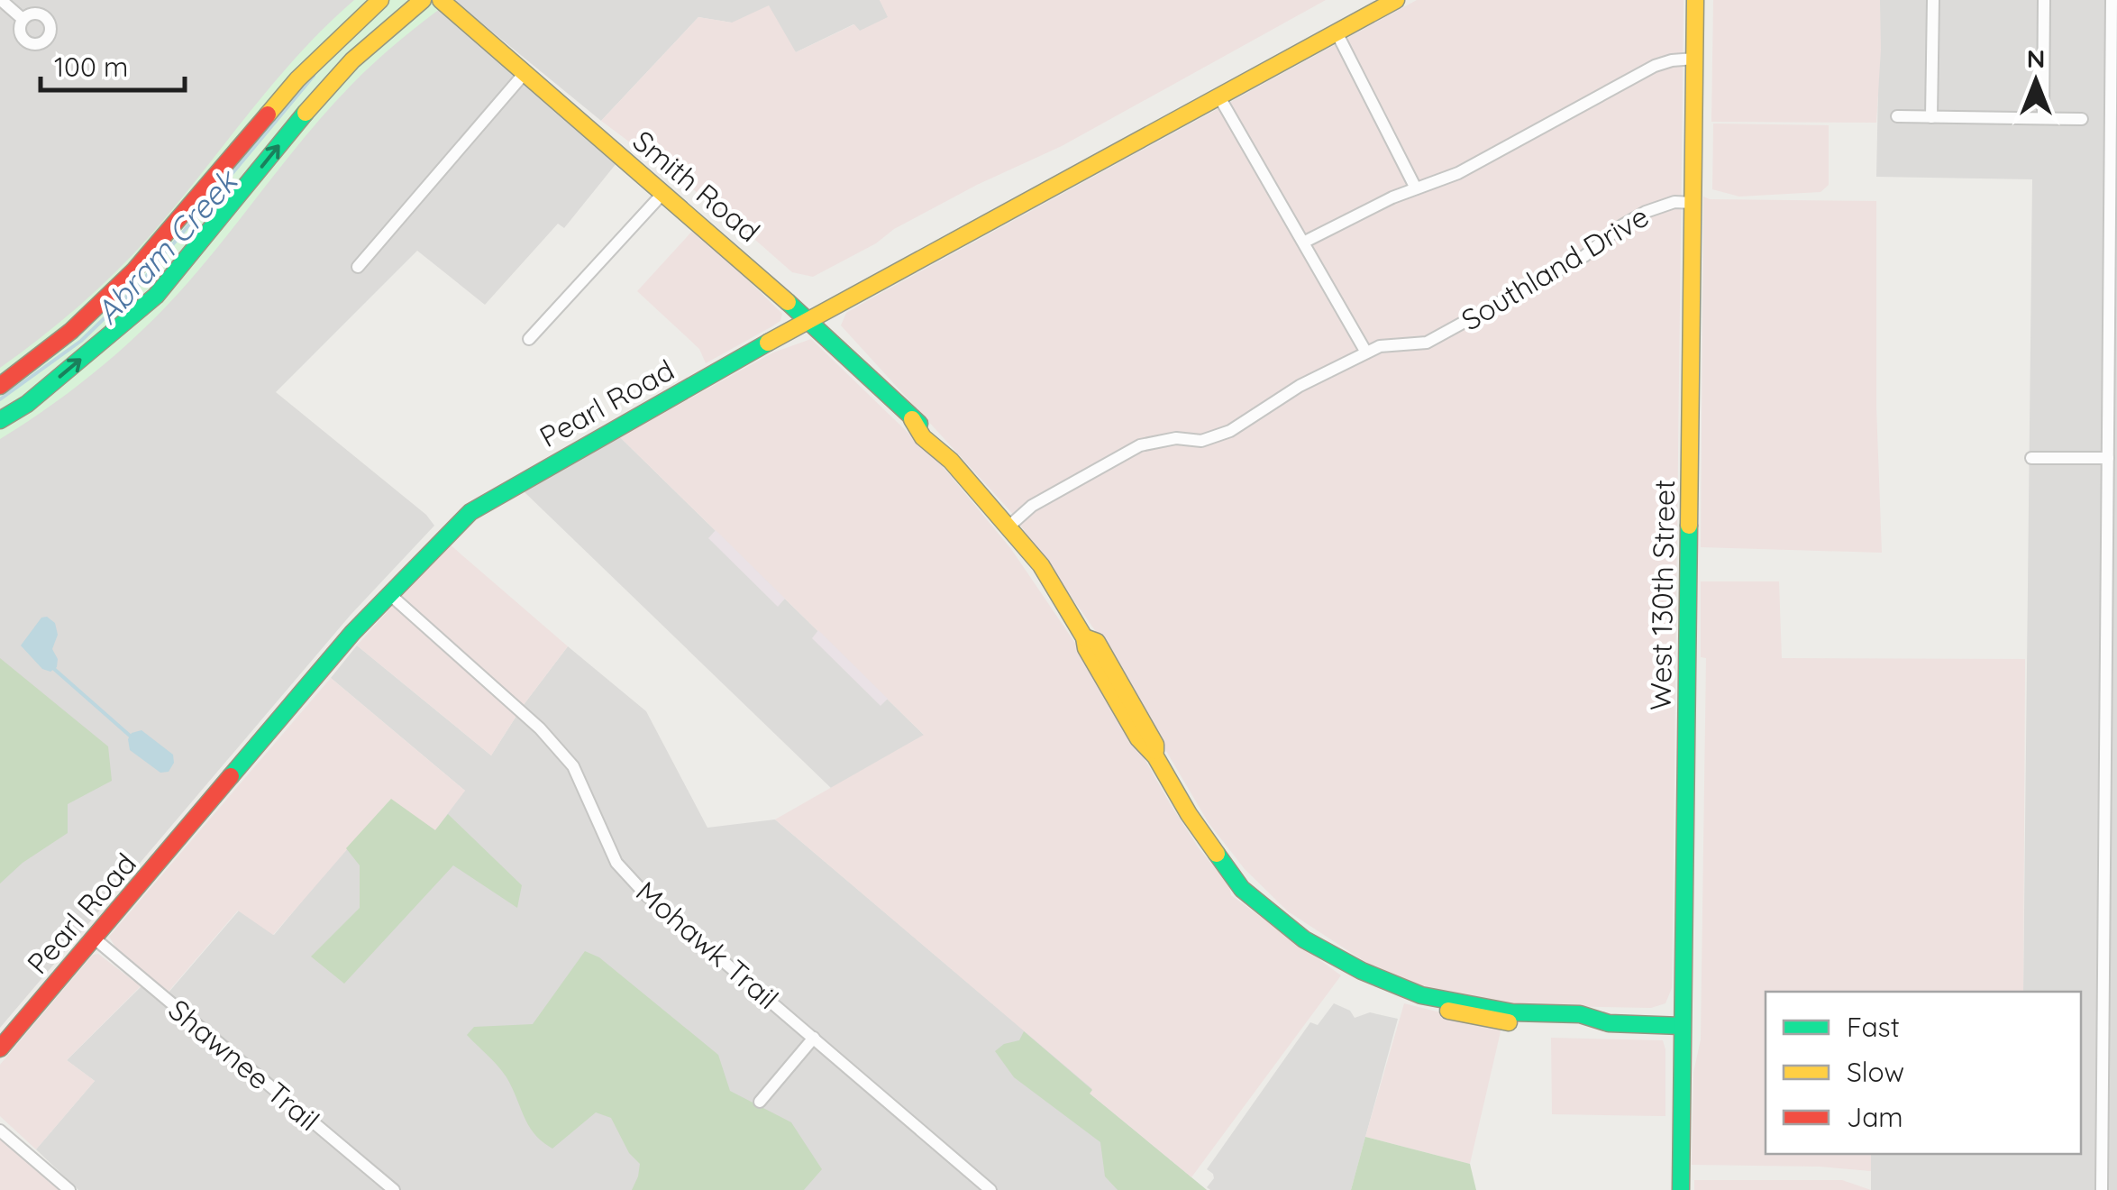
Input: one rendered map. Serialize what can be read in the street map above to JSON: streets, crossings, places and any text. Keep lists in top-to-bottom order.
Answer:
{
  "streets": {
    "main road": ["Smith Road", "Pearl Road", "West 130th Street"],
    "street": ["Southland Drive", "Mohawk Trail", "Shawnee Trail"]
  },
  "crossings": [
    ["Smith Road", "Southland Drive"],
    ["Smith Road", "Pearl Road"],
    ["Smith Road", "West 130th Street"],
    ["Southland Drive", "West 130th Street"],
    ["Pearl Road", "Mohawk Trail"],
    ["Pearl Road", "Shawnee Trail"]
  ],
  "water": ["Abram Creek"],
  "legend": ["Fast", "Slow", "Jam"],
  "scale_bar": "100 m",
  "north": "top"
}
